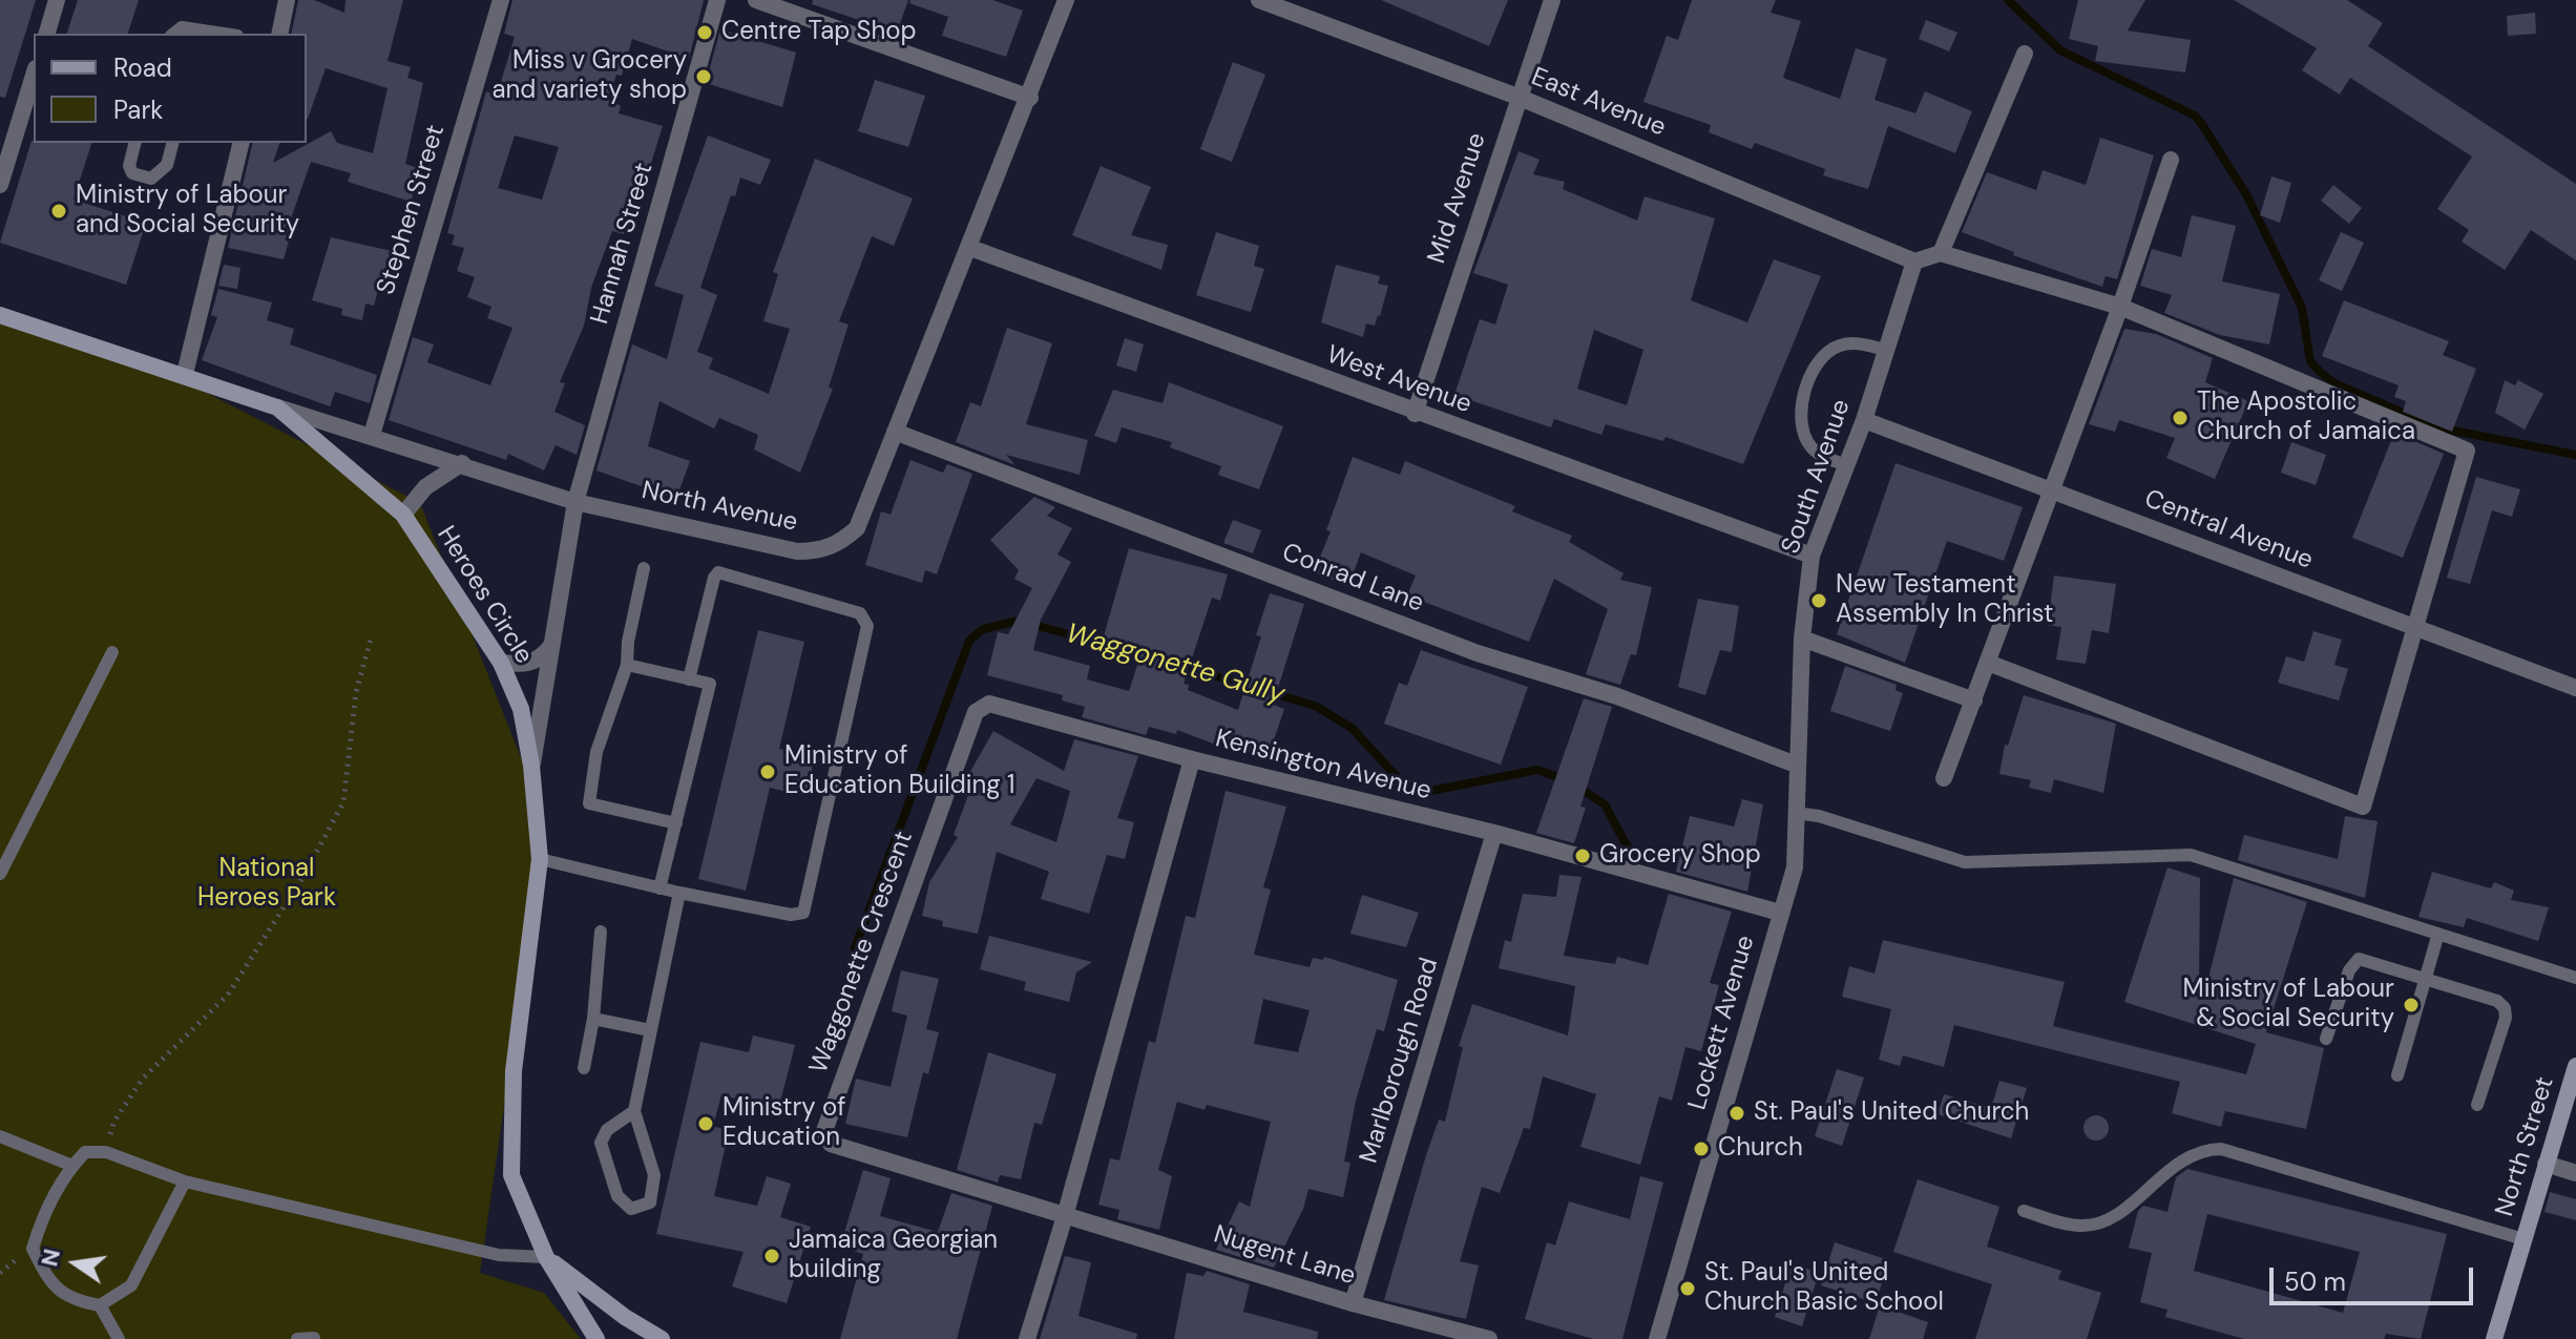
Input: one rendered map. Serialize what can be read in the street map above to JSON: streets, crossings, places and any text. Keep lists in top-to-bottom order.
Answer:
{
  "streets": {
    "main road": ["Heroes Circle", "North Street"],
    "street": [
      "East Avenue",
      "Mid Avenue",
      "Stephen Street",
      "Hannah Street",
      "West Avenue",
      "South Avenue",
      "North Avenue",
      "Central Avenue",
      "Conrad Lane",
      "Kensington Avenue",
      "Waggonette Crescent",
      "Lockett Avenue",
      "Marlborough Road",
      "Nugent Lane"
    ]
  },
  "crossings": [
    ["East Avenue", "Mid Avenue"],
    ["East Avenue", "South Avenue"],
    ["Mid Avenue", "West Avenue"],
    ["Stephen Street", "North Avenue"],
    ["Hannah Street", "North Avenue"],
    ["Hannah Street", "Heroes Circle"],
    ["West Avenue", "South Avenue"],
    ["West Avenue", "North Avenue"],
    ["South Avenue", "Central Avenue"],
    ["South Avenue", "Conrad Lane"],
    ["South Avenue", "Lockett Avenue"],
    ["North Avenue", "Conrad Lane"],
    ["North Avenue", "Heroes Circle"],
    ["Conrad Lane", "Lockett Avenue"],
    ["Kensington Avenue", "Waggonette Crescent"],
    ["Kensington Avenue", "Lockett Avenue"],
    ["Kensington Avenue", "Marlborough Road"],
    ["Kensington Avenue", "Nugent Lane"],
    ["Waggonette Crescent", "Nugent Lane"],
    ["Marlborough Road", "Nugent Lane"]
  ],
  "water": ["Waggonette Gully"],
  "parks": ["National Heroes Park"],
  "places": [
    "Centre Tap Shop",
    "Miss v Grocery and variety shop",
    "Ministry of Labour and Social Security",
    "The Apostolic Church of Jamaica",
    "New Testament Assembly In Christ",
    "Ministry of Education Building 1",
    "Grocery Shop",
    "Ministry of Labour & Social Security",
    "St. Paul's United Church",
    "Ministry of Education",
    "Church",
    "Jamaica Georgian building",
    "St. Paul's United Church Basic School"
  ],
  "legend": ["Road", "Park"],
  "scale_bar": "50 m",
  "north": "left"
}
